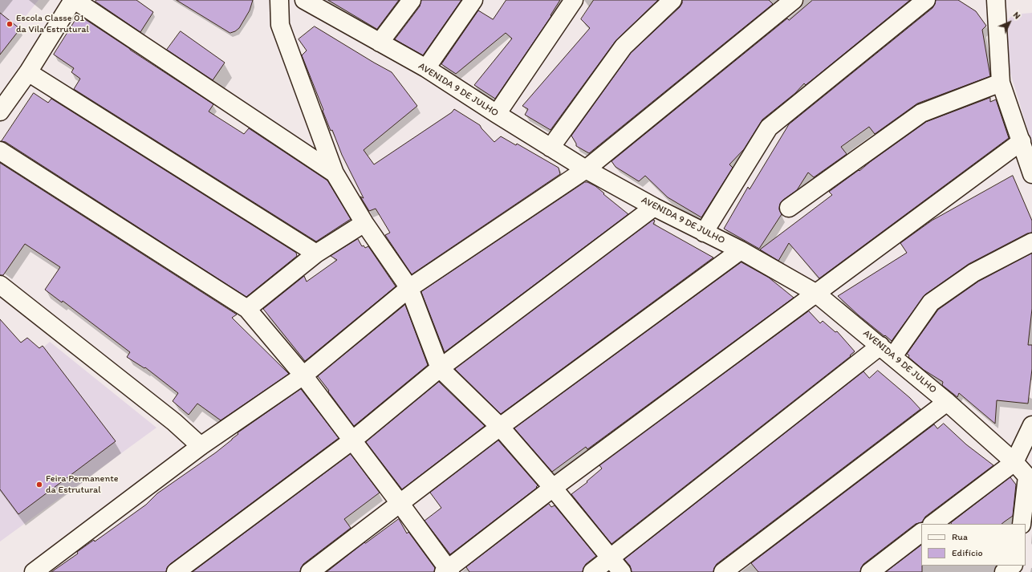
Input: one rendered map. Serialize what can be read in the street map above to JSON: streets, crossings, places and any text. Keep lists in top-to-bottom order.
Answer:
{
  "streets": {
    "street": ["AVENIDA 9 DE JULHO"]
  },
  "places": ["Escola Classe 01 da Vila Estrutural", "Feira Permanente da Estrutural"],
  "legend": ["Rua", "Edifício"],
  "north": "top right"
}
